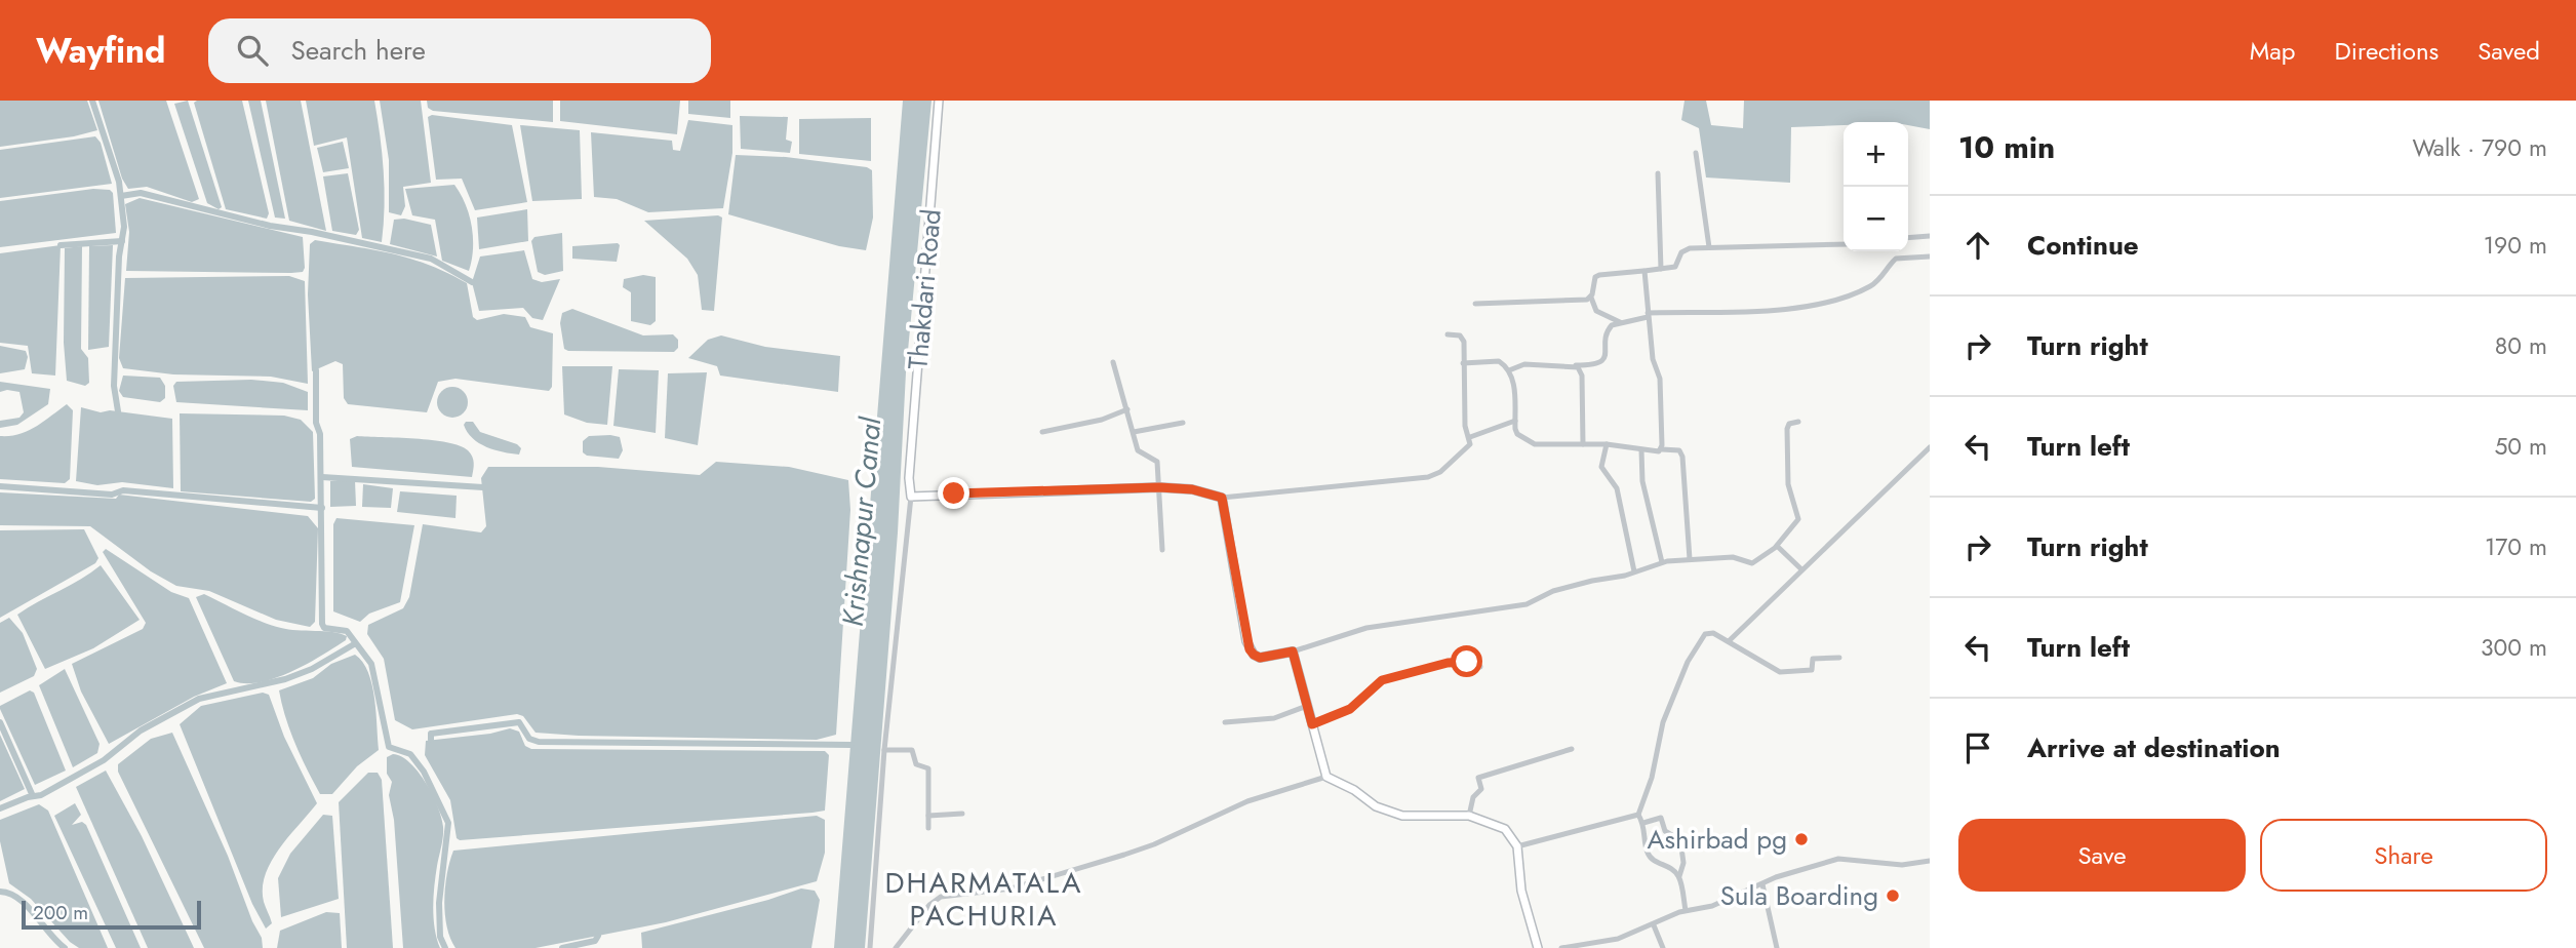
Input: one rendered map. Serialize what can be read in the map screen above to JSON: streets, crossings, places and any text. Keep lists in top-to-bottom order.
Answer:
{
  "streets": {
    "street": ["Thakdari Road"]
  },
  "districts": ["DHARMATALA PACHURIA"],
  "water": ["Krishnapur Canal"],
  "places": ["Ashirbad pg", "Sula Boarding"],
  "scale_bar": "200 m",
  "page": {
    "header": "Wayfind",
    "search": "Search here",
    "nav": ["Map", "Directions", "Saved"],
    "heading": ["10 min", "Walk · 790 m"],
    "map_buttons": ["+", "−"],
    "list": [
      ["Continue", "190 m"],
      ["Turn right", "80 m"],
      ["Turn left", "50 m"],
      ["Turn right", "170 m"],
      ["Turn left", "300 m"],
      "Arrive at destination"
    ],
    "buttons": ["Save", "Share"],
    "scale": "200 m"
  }
}
